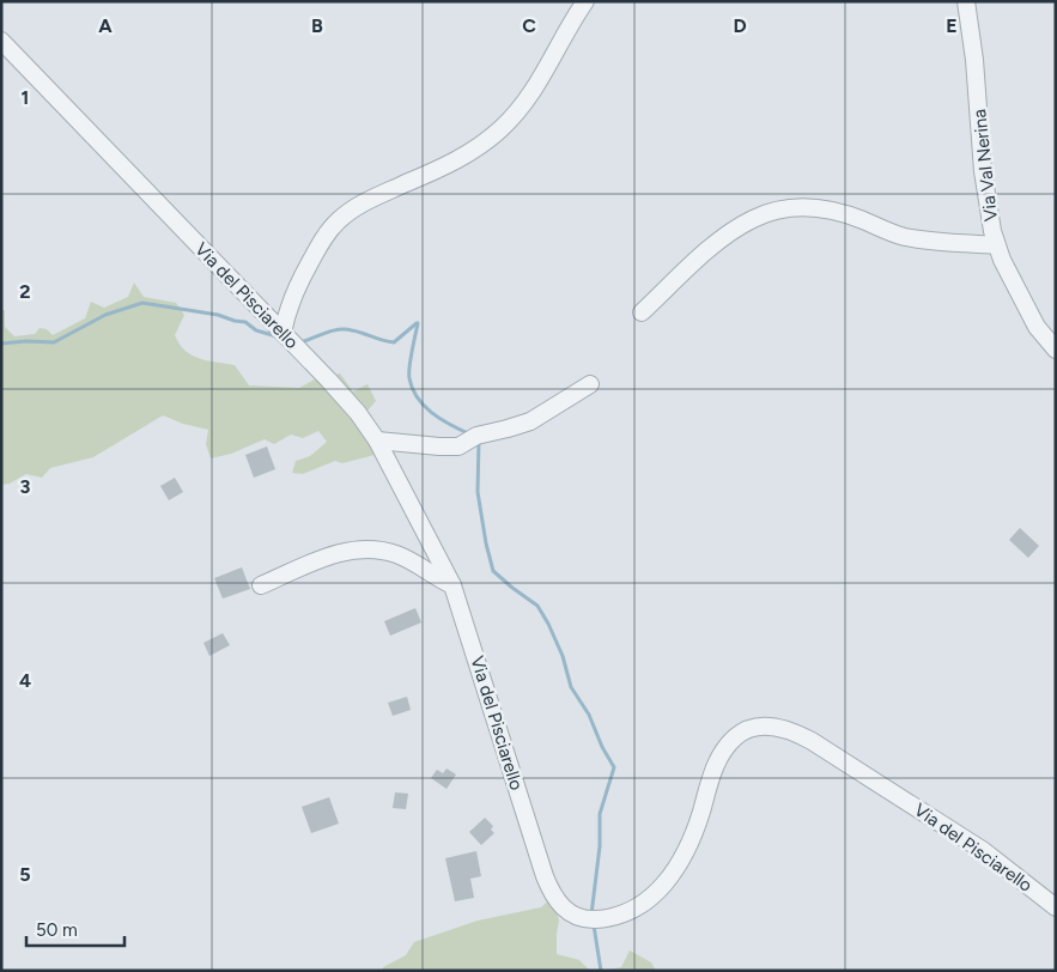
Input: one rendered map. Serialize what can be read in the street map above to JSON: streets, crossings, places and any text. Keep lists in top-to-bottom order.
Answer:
{
  "streets": {
    "street": ["Via Val Nerina", "Via del Pisciarello"]
  },
  "scale_bar": "50 m",
  "grid": {
    "columns": [
      "A",
      "B",
      "C",
      "D",
      "E"
    ],
    "rows": [
      "1",
      "2",
      "3",
      "4",
      "5"
    ]
  }
}
